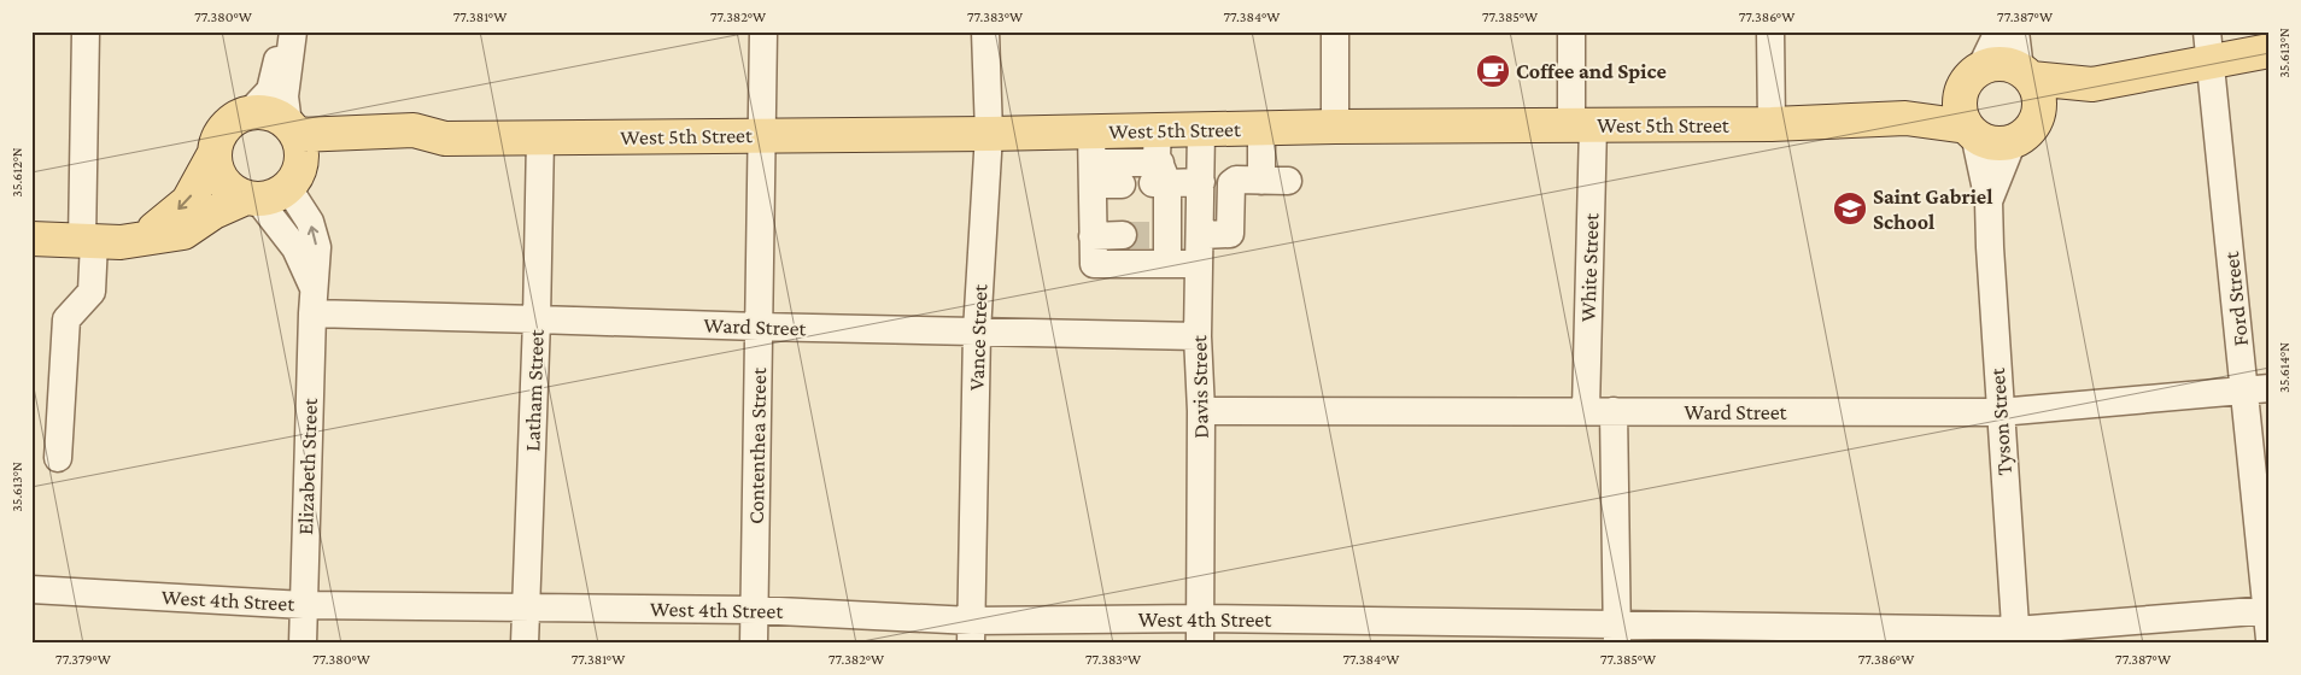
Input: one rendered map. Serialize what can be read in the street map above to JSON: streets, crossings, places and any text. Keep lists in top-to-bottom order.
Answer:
{
  "streets": {
    "main road": ["West 5th Street"],
    "street": [
      "White Street",
      "Ford Street",
      "Ward Street",
      "Vance Street",
      "Davis Street",
      "Latham Street",
      "Tyson Street",
      "Contenthea Street",
      "Elizabeth Street",
      "West 4th Street"
    ]
  },
  "crossings": [
    ["West 5th Street", "White Street"],
    ["West 5th Street", "Vance Street"],
    ["West 5th Street", "Davis Street"],
    ["West 5th Street", "Latham Street"],
    ["West 5th Street", "Tyson Street"],
    ["West 5th Street", "Contenthea Street"],
    ["West 5th Street", "Elizabeth Street"],
    ["White Street", "Ward Street"],
    ["Ford Street", "Ward Street"],
    ["Ford Street", "West 4th Street"],
    ["Ward Street", "Vance Street"],
    ["Ward Street", "Davis Street"],
    ["Ward Street", "Latham Street"],
    ["Ward Street", "Tyson Street"],
    ["Ward Street", "Contenthea Street"],
    ["Ward Street", "Elizabeth Street"],
    ["Vance Street", "West 4th Street"],
    ["Davis Street", "West 4th Street"],
    ["Latham Street", "West 4th Street"],
    ["Tyson Street", "West 4th Street"],
    ["Contenthea Street", "West 4th Street"],
    ["Elizabeth Street", "West 4th Street"]
  ],
  "places": {
    "cafe": ["Coffee and Spice"],
    "school or university": ["Saint Gabriel School"]
  },
  "coordinates": [
    "77.380°W",
    "77.381°W",
    "77.382°W",
    "77.383°W",
    "77.384°W",
    "77.385°W",
    "77.386°W",
    "77.387°W",
    "35.613°N",
    "35.612°N",
    "35.614°N",
    "77.379°W"
  ]
}
